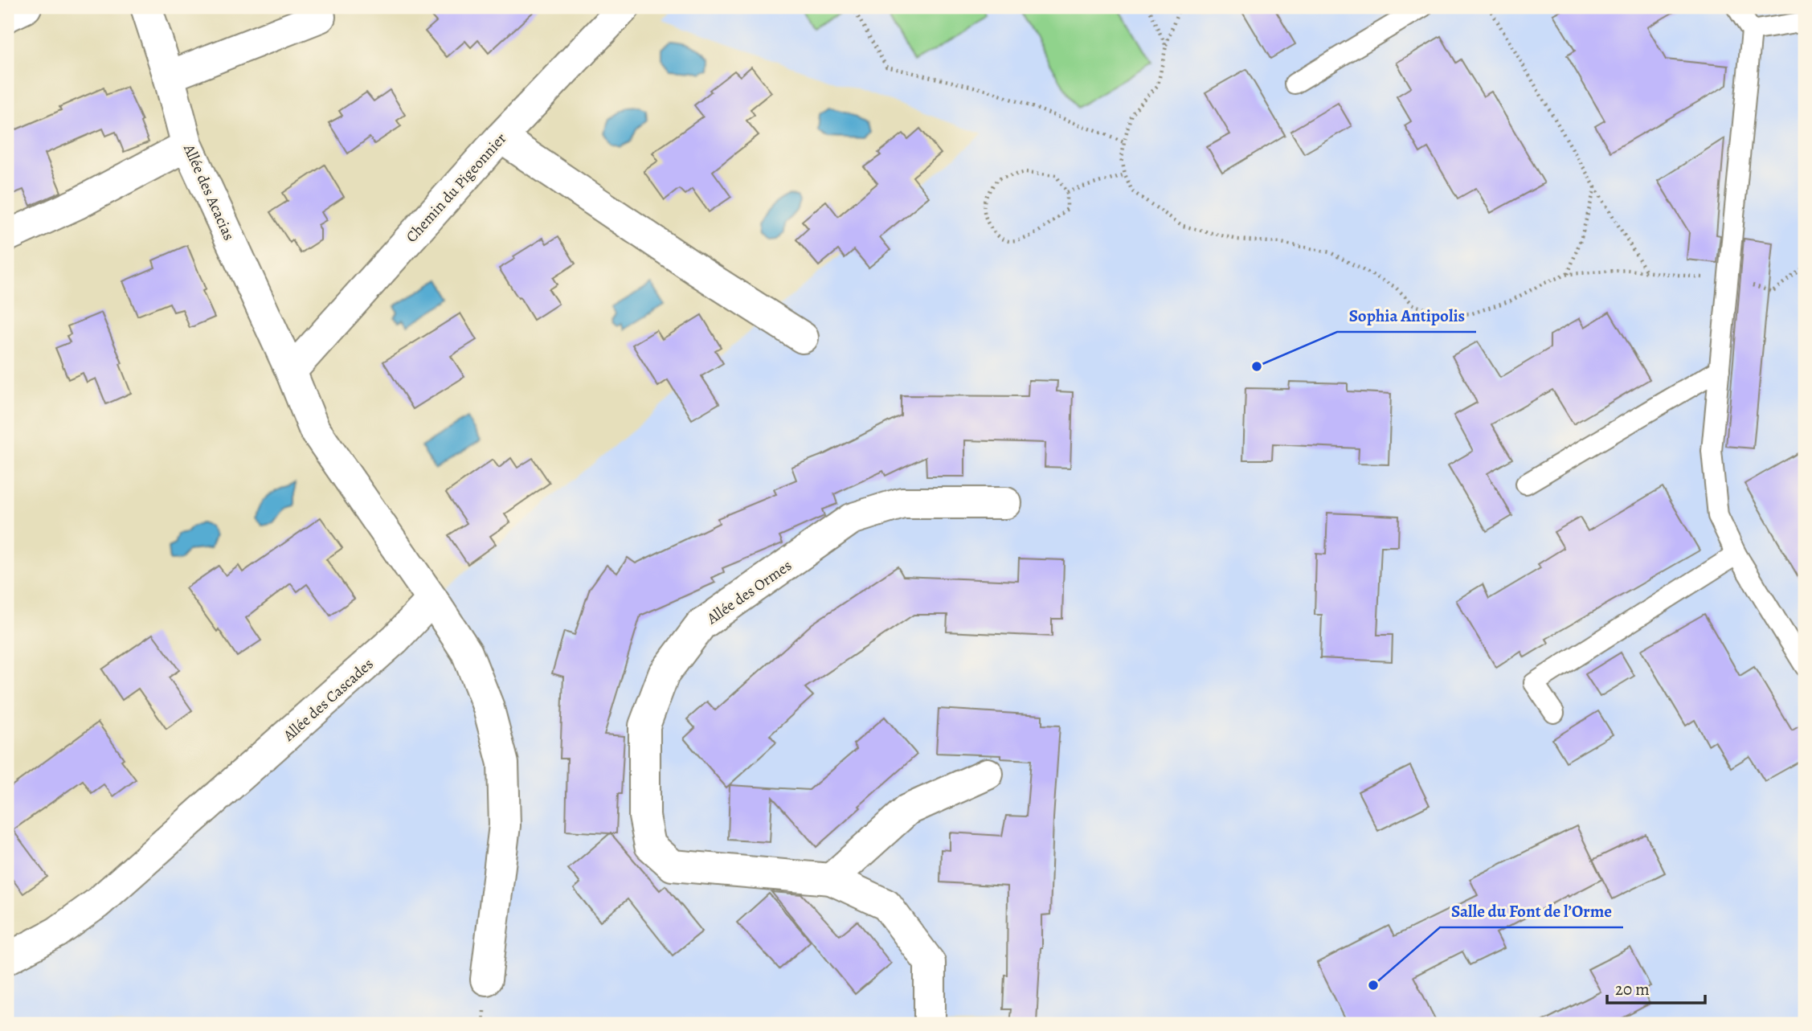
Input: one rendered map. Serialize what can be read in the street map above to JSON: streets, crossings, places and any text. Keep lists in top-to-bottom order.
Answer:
{
  "streets": {
    "street": [
      "Chemin du Pigeonnier",
      "Allée des Acacias",
      "Allée des Ormes",
      "Allée des Cascades"
    ]
  },
  "crossings": [
    ["Chemin du Pigeonnier", "Allée des Acacias"]
  ],
  "places": ["Sophia Antipolis", "Salle du Font de l’Orme"],
  "scale_bar": "20 m"
}
